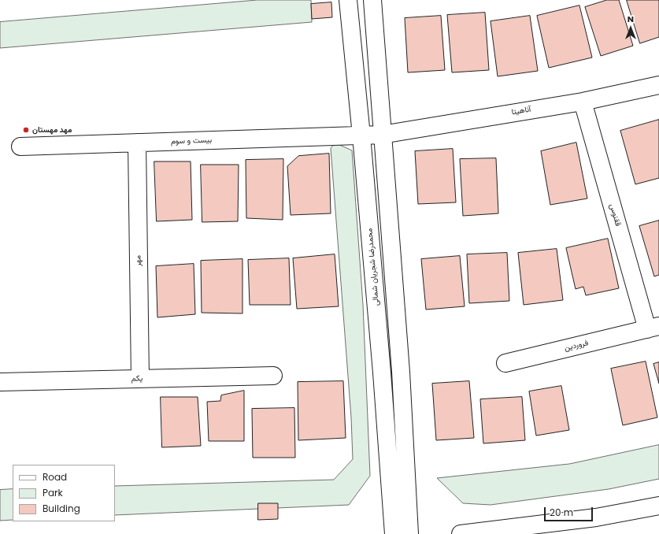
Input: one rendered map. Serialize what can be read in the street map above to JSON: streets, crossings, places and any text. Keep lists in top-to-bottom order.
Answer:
{
  "streets": {
    "street": [
      "آناهیتا",
      "بیست و سوم",
      "ققنوس",
      "مهر",
      "محمدرضا شجریان شمالی",
      "فروردین",
      "یکم"
    ]
  },
  "crossings": [
    ["آناهیتا", "بیست و سوم"],
    ["آناهیتا", "ققنوس"],
    ["آناهیتا", "محمدرضا شجریان شمالی"],
    ["بیست و سوم", "مهر"],
    ["بیست و سوم", "محمدرضا شجریان شمالی"],
    ["ققنوس", "فروردین"],
    ["مهر", "یکم"]
  ],
  "places": ["مهد مهستان"],
  "legend": ["Road", "Park", "Building"],
  "scale_bar": "20 m",
  "north": "top"
}
